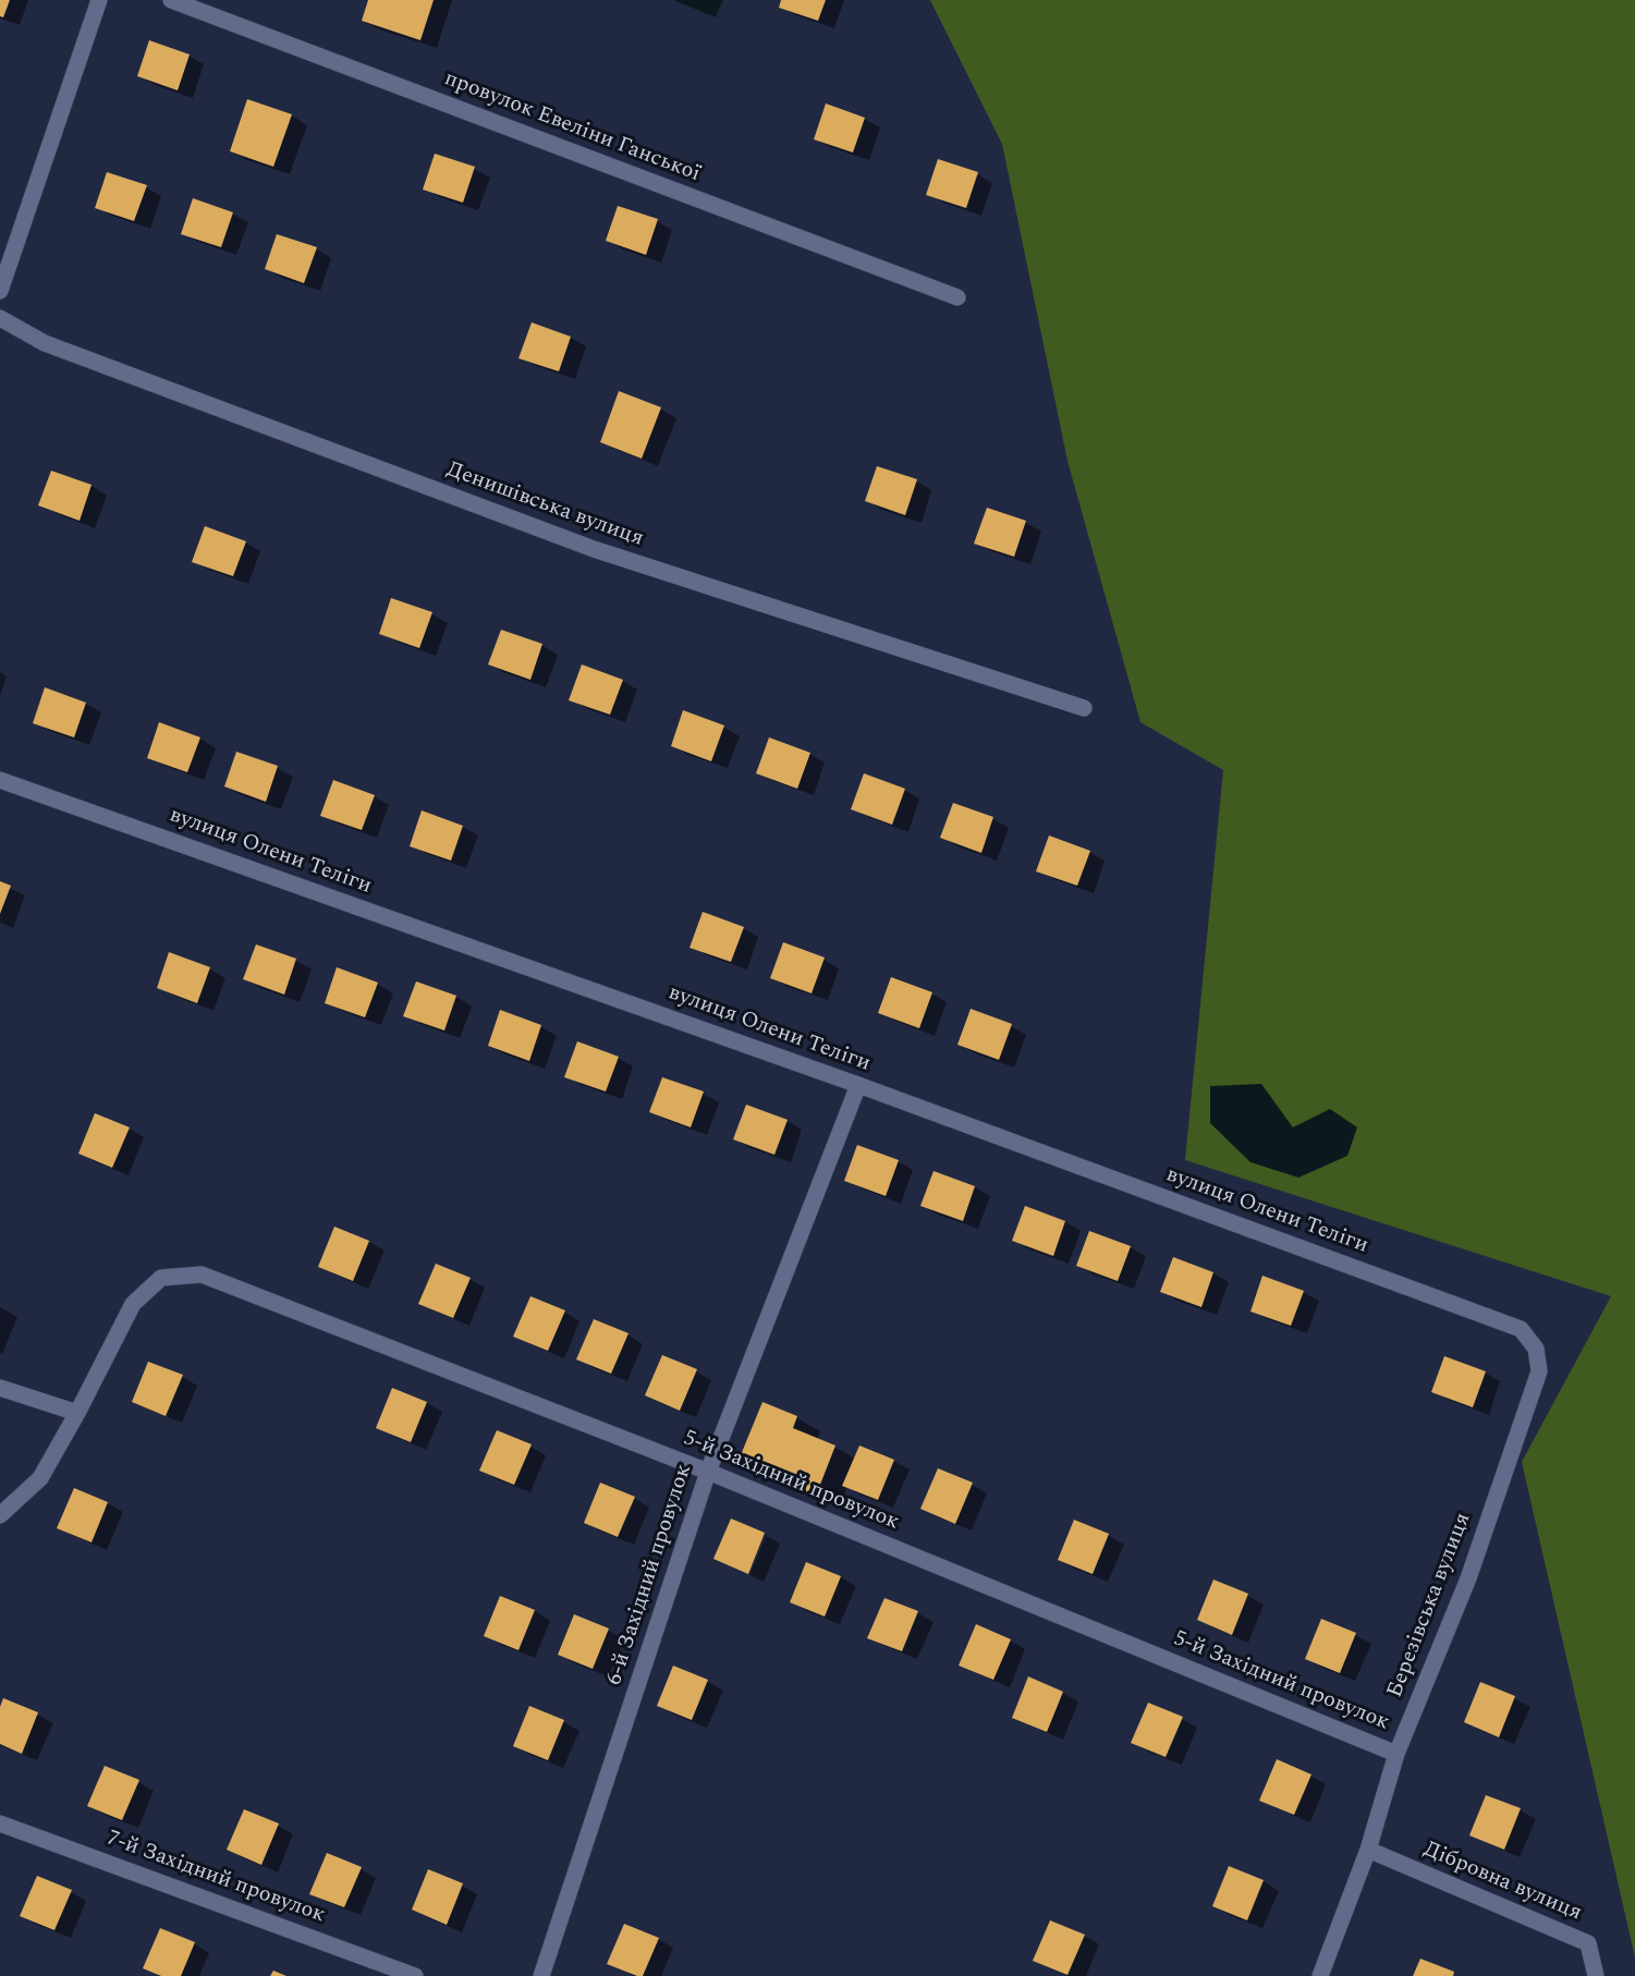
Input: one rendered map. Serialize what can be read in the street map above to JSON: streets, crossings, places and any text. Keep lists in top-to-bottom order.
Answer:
{
  "streets": {
    "street": [
      "провулок Евеліни Ганської",
      "Денишівська вулиця",
      "вулиця Олени Теліги",
      "5-й Західний провулок",
      "6-й Західний провулок",
      "Березівська вулиця",
      "7-й Західний провулок",
      "Дібровна вулиця"
    ]
  },
  "crossings": [
    ["вулиця Олени Теліги", "6-й Західний провулок"],
    ["вулиця Олени Теліги", "Березівська вулиця"],
    ["5-й Західний провулок", "6-й Західний провулок"],
    ["5-й Західний провулок", "Березівська вулиця"],
    ["Березівська вулиця", "Дібровна вулиця"]
  ]
}
